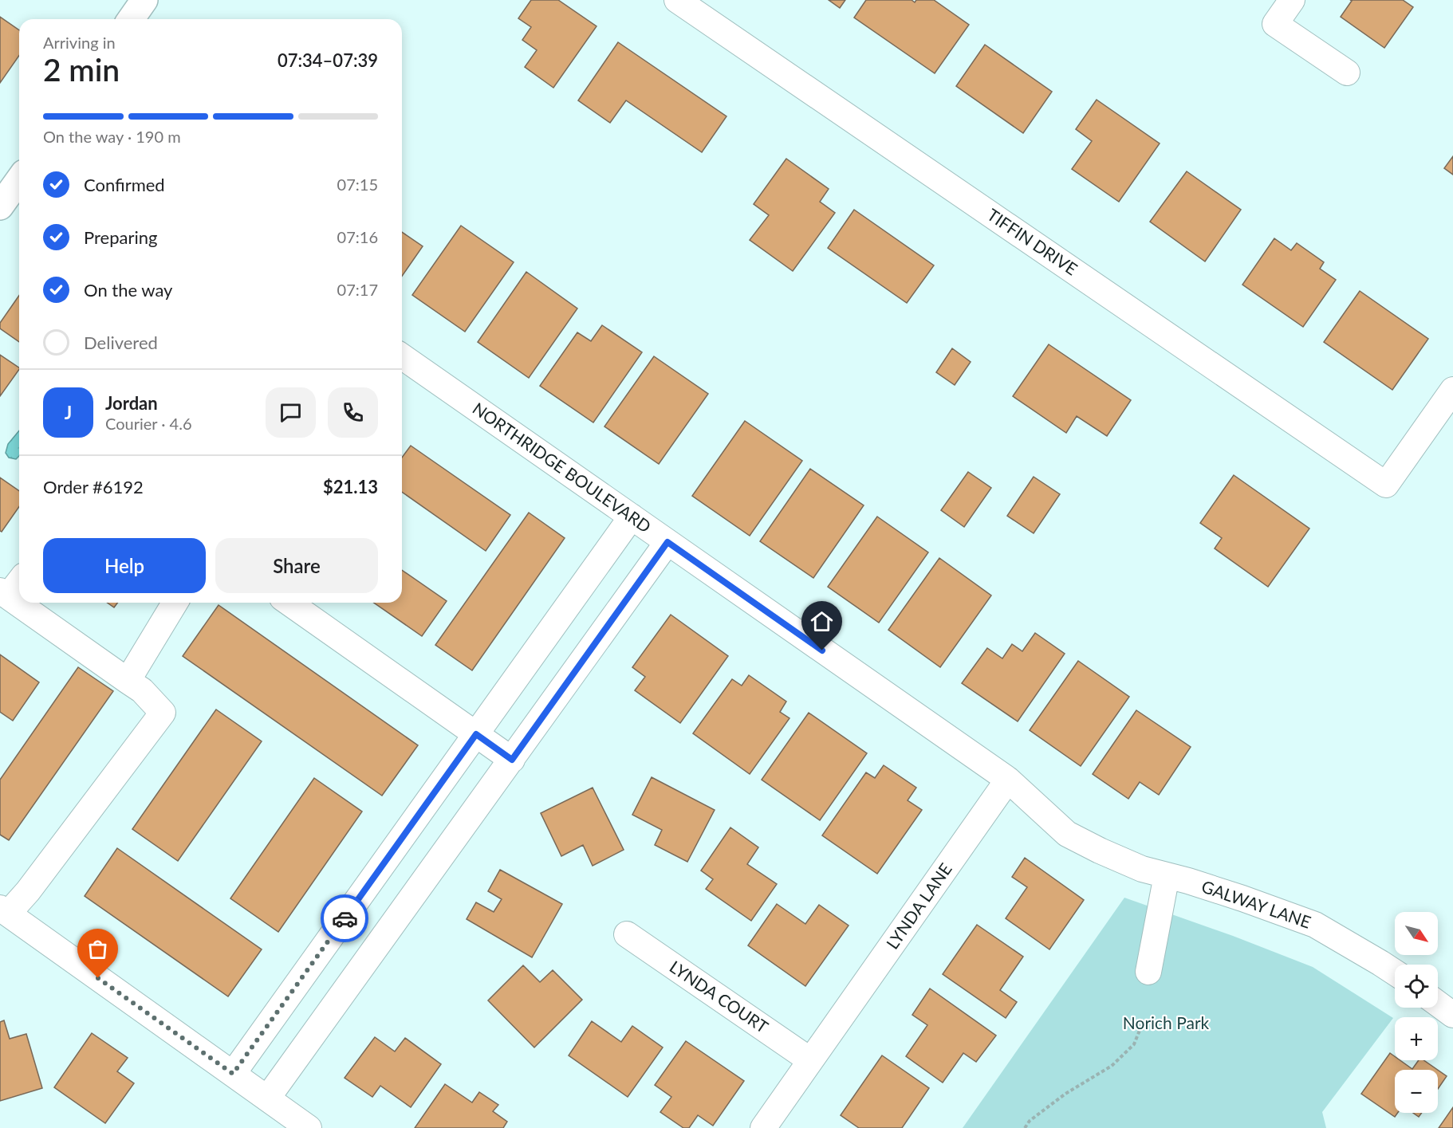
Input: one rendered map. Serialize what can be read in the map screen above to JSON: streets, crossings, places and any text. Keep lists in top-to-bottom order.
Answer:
{
  "streets": {
    "street": [
      "TIFFIN DRIVE",
      "NORTHRIDGE BOULEVARD",
      "GALWAY LANE",
      "LYNDA LANE",
      "LYNDA COURT"
    ]
  },
  "crossings": [
    ["NORTHRIDGE BOULEVARD", "GALWAY LANE"],
    ["NORTHRIDGE BOULEVARD", "LYNDA LANE"],
    ["GALWAY LANE", "LYNDA LANE"],
    ["LYNDA LANE", "LYNDA COURT"]
  ],
  "parks": ["Norich Park"],
  "north": "bottom right",
  "page": {
    "heading": ["2 min", "Arriving in", "07:34–07:39"],
    "panel": [
      "Jordan",
      "Courier · 4.6",
      "Order #6192",
      "$21.13"
    ],
    "bar": "On the way · 190 m",
    "list": [
      ["Confirmed", "07:15"],
      ["Preparing", "07:16"],
      ["On the way", "07:17"],
      "Delivered"
    ],
    "round": "J",
    "buttons": ["Help", "Share"],
    "map_buttons": ["+", "−"]
  }
}
